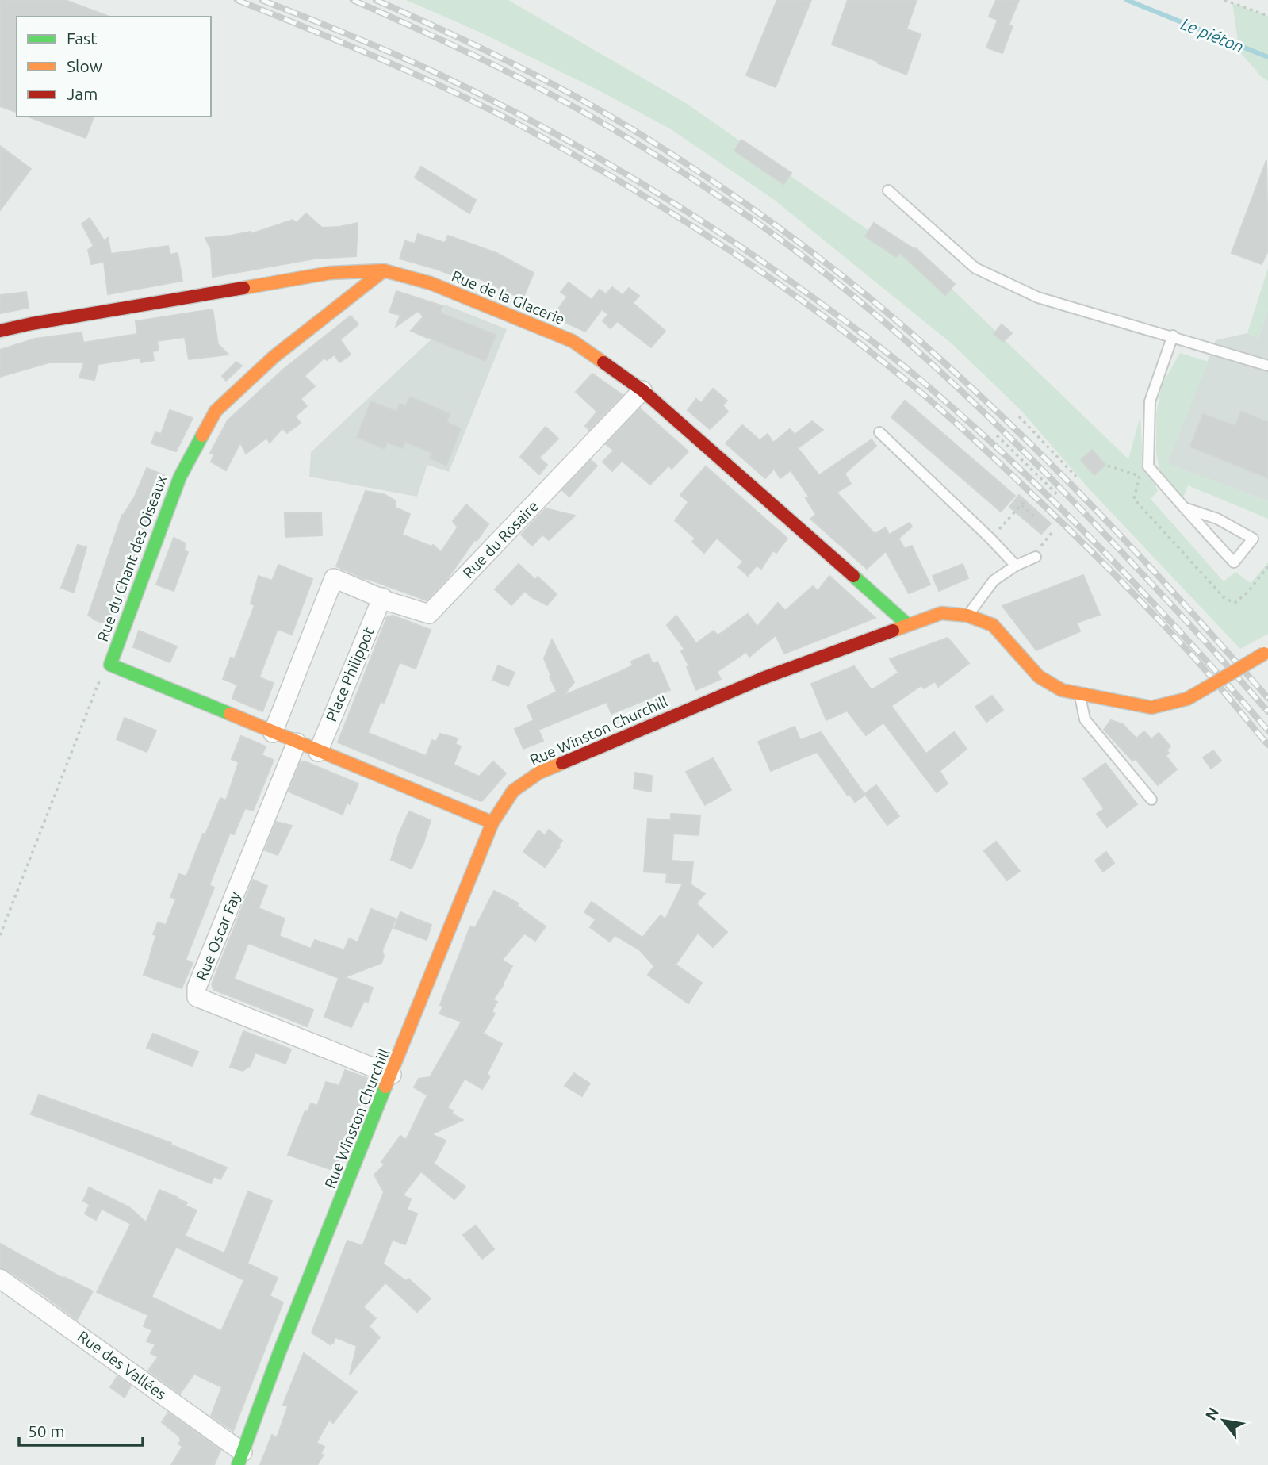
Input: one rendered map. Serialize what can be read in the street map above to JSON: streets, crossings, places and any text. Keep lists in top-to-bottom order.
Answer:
{
  "streets": {
    "street": [
      "Rue de la Glacerie",
      "Rue du Rosaire",
      "Rue du Chant des Oiseaux",
      "Place Philippot",
      "Rue Winston Churchill",
      "Rue Oscar Fay",
      "Rue des Vallées"
    ]
  },
  "crossings": [
    ["Rue de la Glacerie", "Rue du Rosaire"],
    ["Rue de la Glacerie", "Rue du Chant des Oiseaux"],
    ["Rue de la Glacerie", "Rue Winston Churchill"],
    ["Rue du Rosaire", "Rue du Chant des Oiseaux"],
    ["Rue du Rosaire", "Place Philippot"],
    ["Rue du Chant des Oiseaux", "Place Philippot"],
    ["Rue du Chant des Oiseaux", "Rue Winston Churchill"],
    ["Rue du Chant des Oiseaux", "Rue Oscar Fay"],
    ["Rue Winston Churchill", "Rue Oscar Fay"],
    ["Rue Winston Churchill", "Rue des Vallées"]
  ],
  "water": ["Le piéton"],
  "legend": ["Fast", "Slow", "Jam"],
  "scale_bar": "50 m",
  "north": "top left"
}
